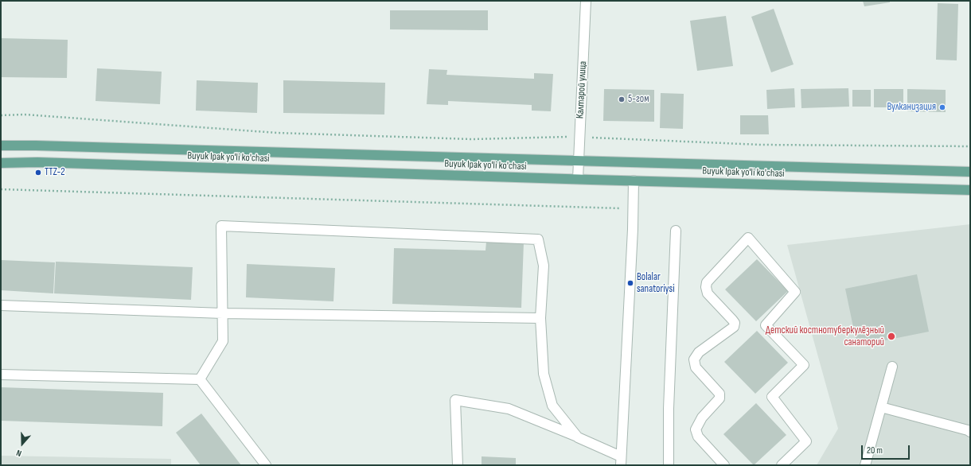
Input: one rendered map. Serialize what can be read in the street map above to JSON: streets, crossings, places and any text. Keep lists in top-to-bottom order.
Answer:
{
  "streets": {
    "main road": ["Buyuk Ipak yo'li ko'chasi"],
    "street": ["Калтарой улица"]
  },
  "crossings": [
    ["Калтарой улица", "Buyuk Ipak yo'li ko'chasi"]
  ],
  "places": [
    "5-гом",
    "Вулканизация",
    "TTZ-2",
    "Bolalar sanatoriysi",
    "Детский костнотуберкулёзный санаторий"
  ],
  "scale_bar": "20 m",
  "north": "bottom"
}
